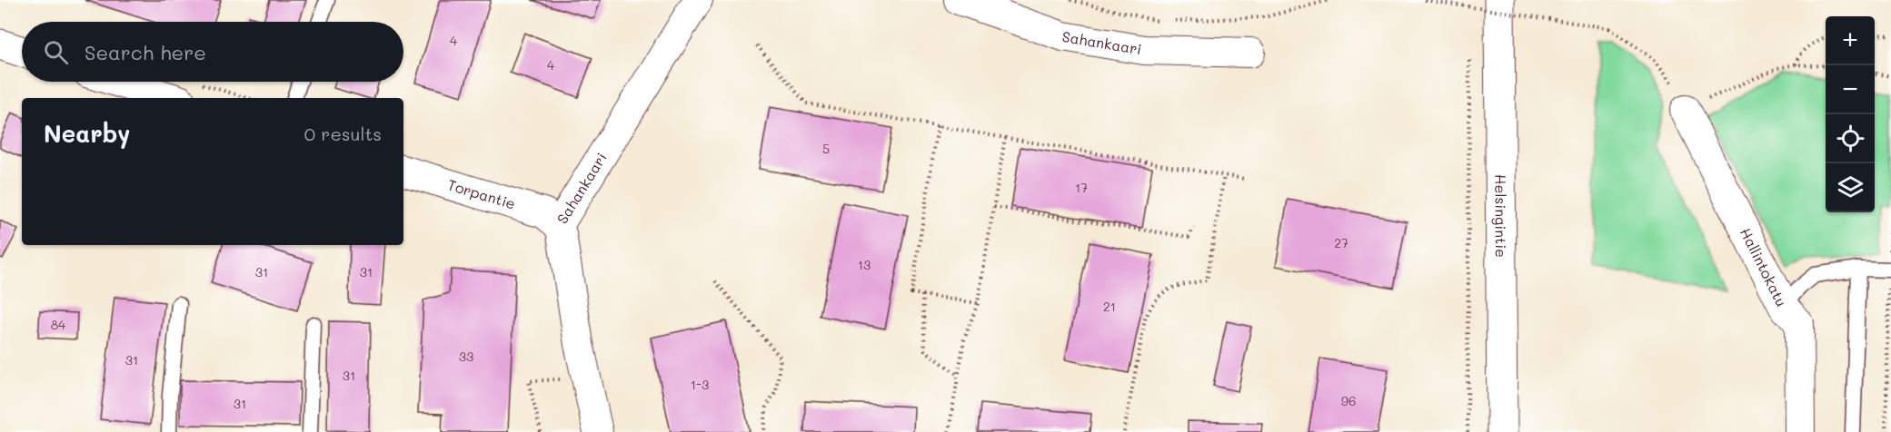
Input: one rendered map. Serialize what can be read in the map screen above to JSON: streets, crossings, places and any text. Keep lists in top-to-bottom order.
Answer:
{
  "streets": {
    "main road": ["Torpantie", "Helsingintie"],
    "street": ["Sahankaari", "Hallintokatu"]
  },
  "crossings": [
    ["Sahankaari", "Torpantie"]
  ],
  "house_numbers": [
    "4",
    "4",
    "5",
    "17",
    "27",
    "13",
    "31",
    "31",
    "21",
    "84",
    "33",
    "31",
    "31",
    "1-3",
    "96",
    "31"
  ],
  "page": {
    "map_buttons": ["+", "−"],
    "search": "Search here",
    "heading": ["Nearby", "0 results"]
  }
}
